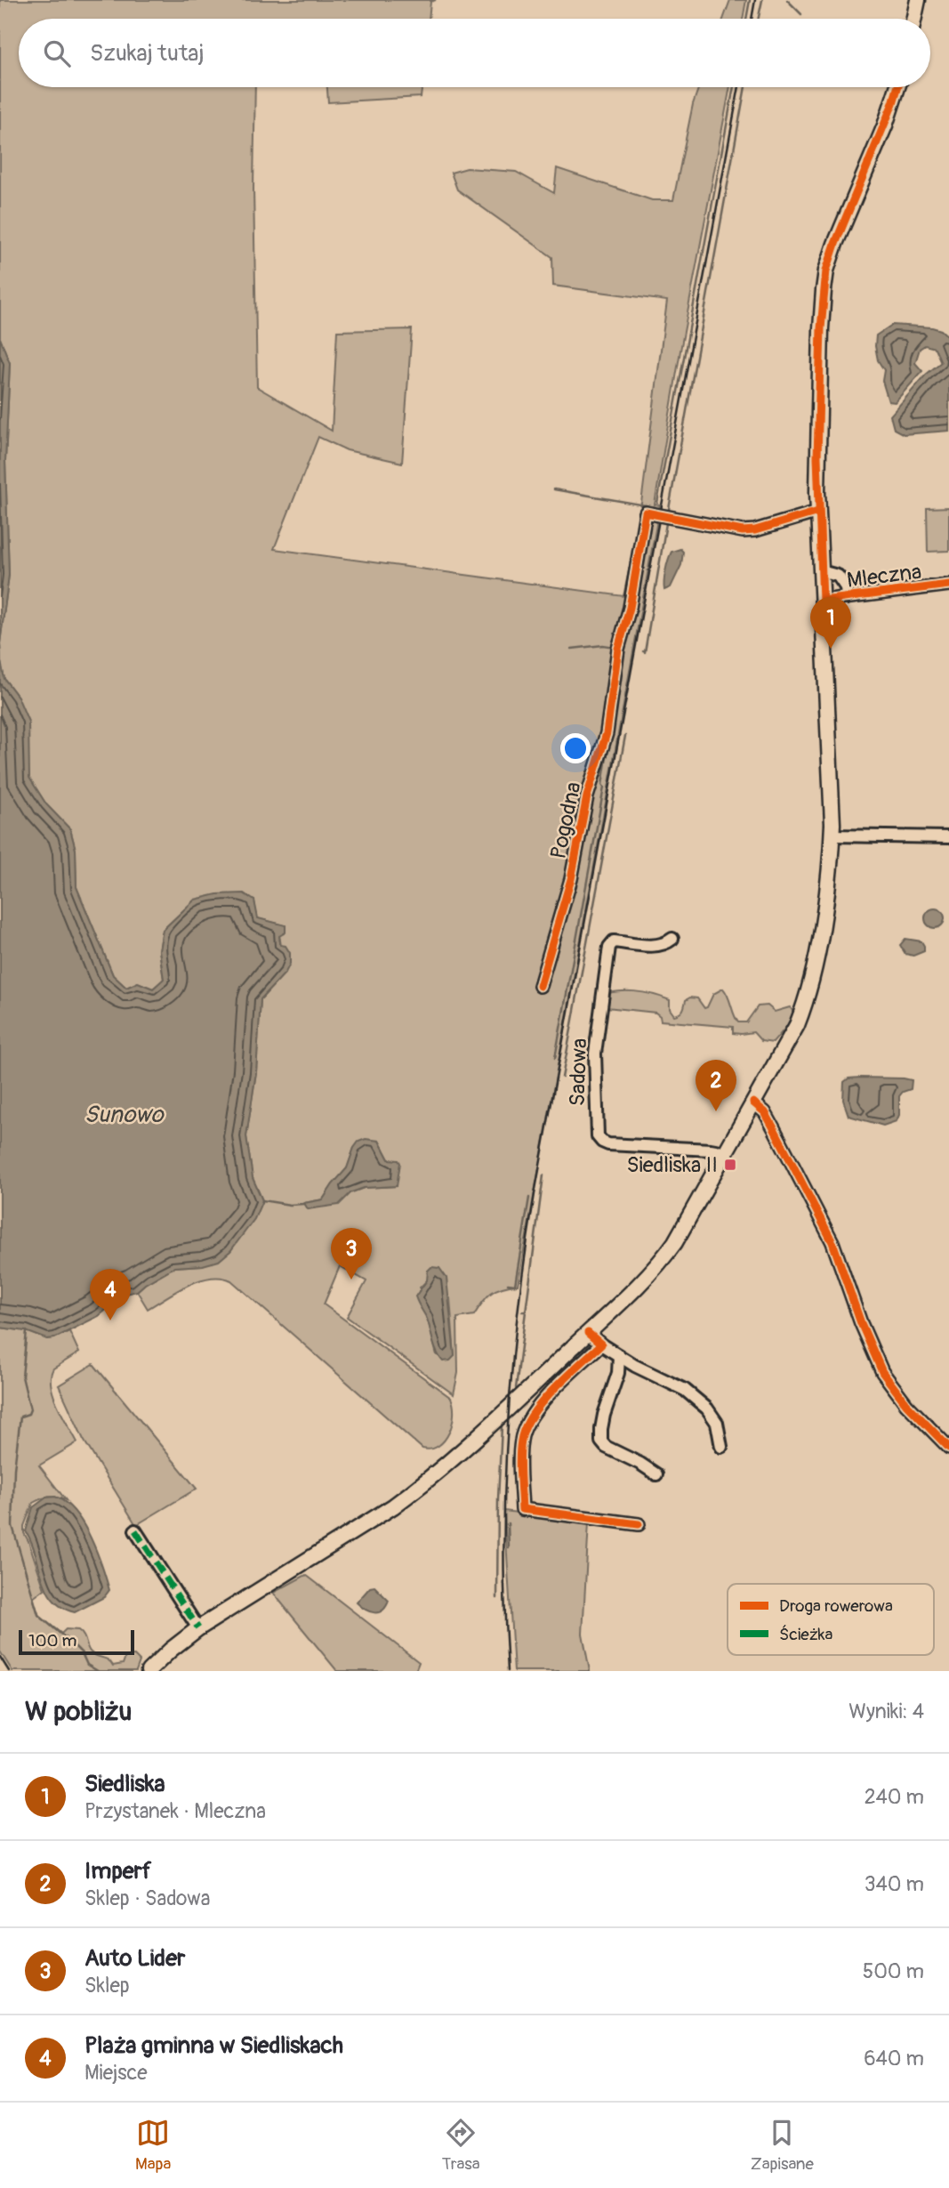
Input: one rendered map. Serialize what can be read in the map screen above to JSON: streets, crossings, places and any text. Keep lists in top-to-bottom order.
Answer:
{
  "streets": {
    "street": ["Mleczna", "Pogodna", "Sadowa"]
  },
  "water": ["Sunowo"],
  "places": {
    "transit": ["Siedliska II"]
  },
  "legend": ["Droga rowerowa", "Ścieżka"],
  "scale_bar": "100 m",
  "page": {
    "search": "Szukaj tutaj",
    "pins": [
      "1",
      "2",
      "3",
      "4"
    ],
    "scale": "100 m",
    "heading": ["W pobliżu", "Wyniki: 4"],
    "list": [
      {
        "mark": "1",
        "name": "Siedliska",
        "note": "Przystanek · Mleczna",
        "value": "240 m"
      },
      {
        "mark": "2",
        "name": "Imperf",
        "note": "Sklep · Sadowa",
        "value": "340 m"
      },
      {
        "mark": "3",
        "name": "Auto Lider",
        "note": "Sklep",
        "value": "500 m"
      },
      {
        "mark": "4",
        "name": "Plaża gminna w Siedliskach",
        "note": "Miejsce",
        "value": "640 m"
      }
    ],
    "nav": ["Mapa", "Trasa", "Zapisane"]
  }
}
